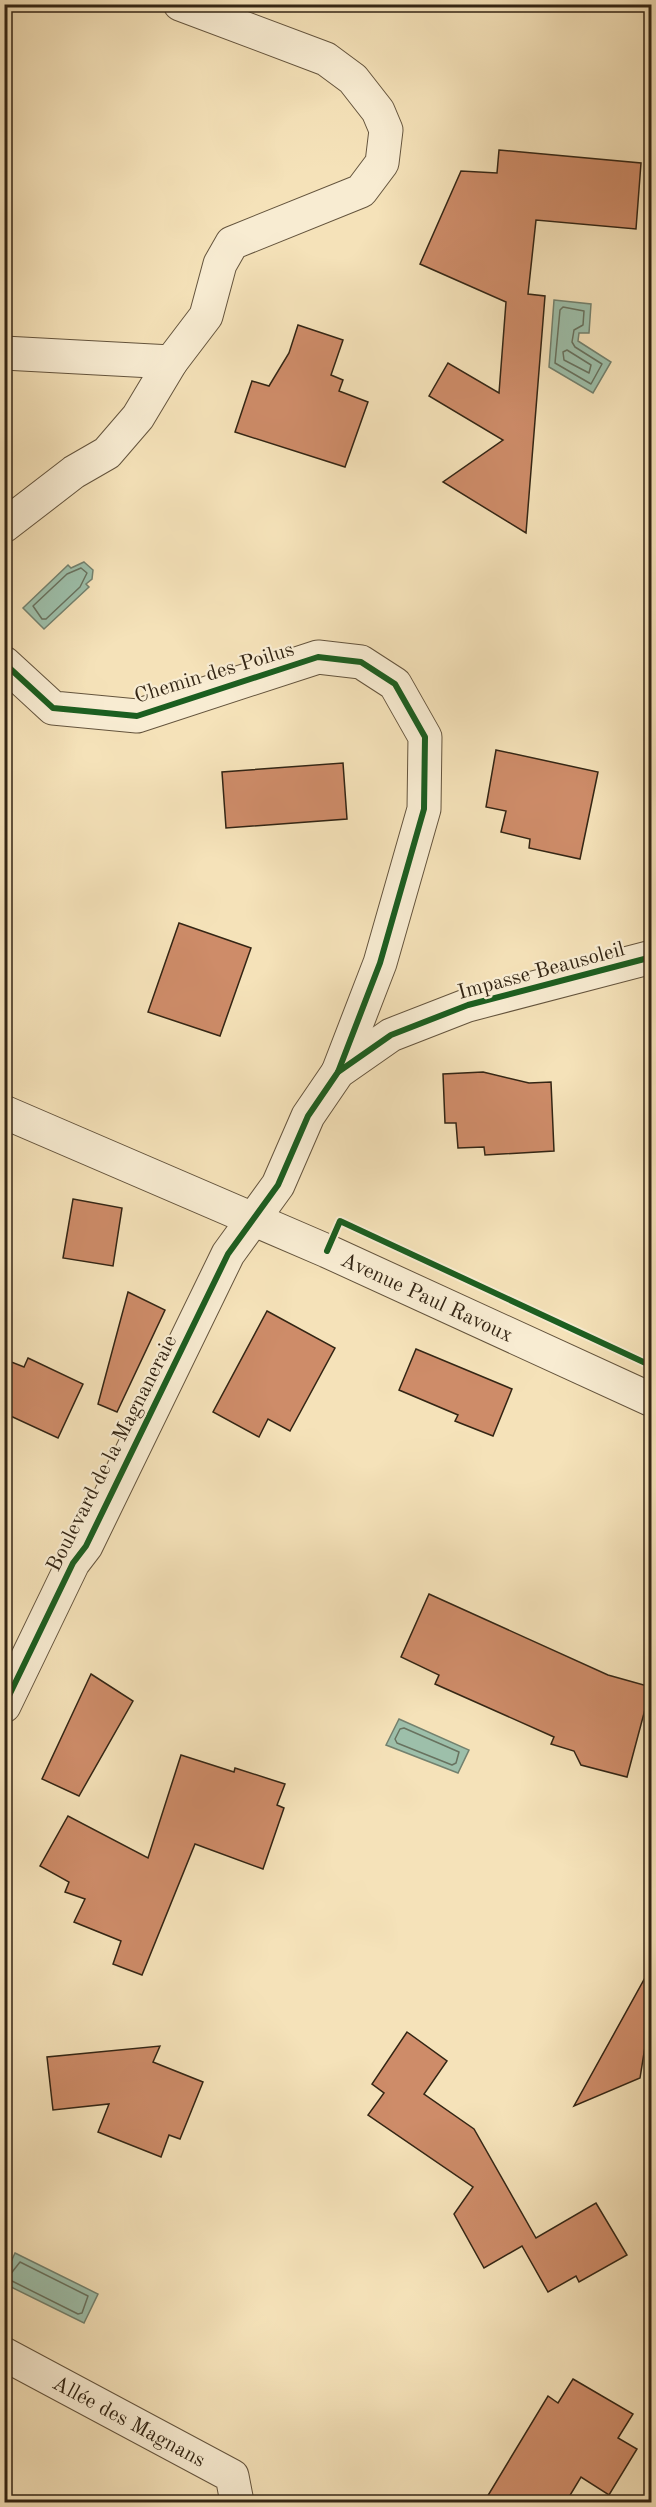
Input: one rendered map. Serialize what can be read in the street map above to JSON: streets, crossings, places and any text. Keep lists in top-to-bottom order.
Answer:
{
  "streets": {
    "street": [
      "Chemin des Poilus",
      "Impasse Beausoleil",
      "Avenue Paul Ravoux",
      "Boulevard de la Magnaneraie",
      "Allée des Magnans"
    ]
  },
  "crossings": [
    ["Chemin des Poilus", "Impasse Beausoleil"],
    ["Impasse Beausoleil", "Avenue Paul Ravoux"],
    ["Impasse Beausoleil", "Boulevard de la Magnaneraie"],
    ["Avenue Paul Ravoux", "Boulevard de la Magnaneraie"]
  ]
}
